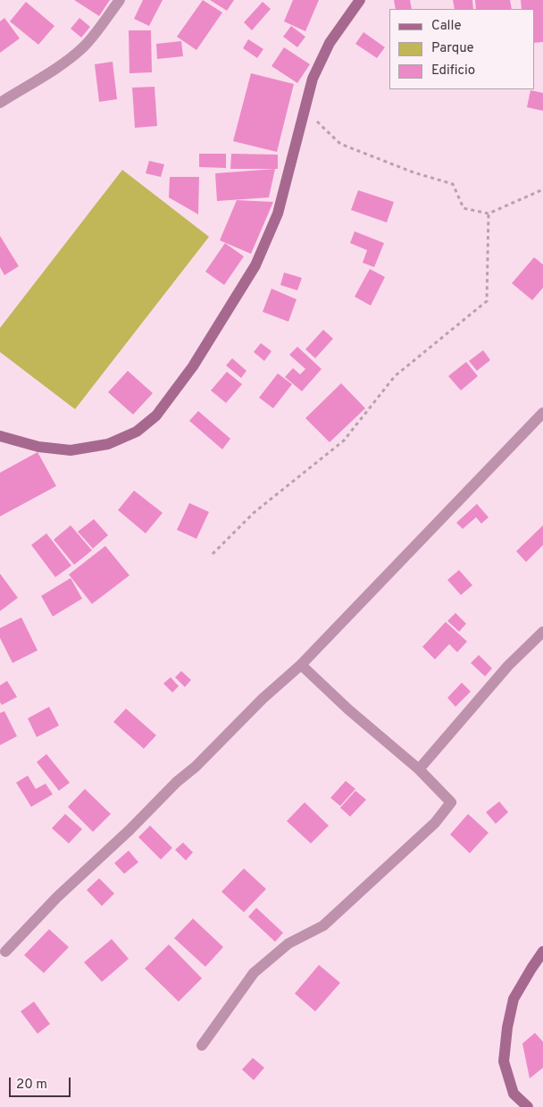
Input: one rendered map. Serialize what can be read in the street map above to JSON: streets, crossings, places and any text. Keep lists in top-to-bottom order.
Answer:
{
  "legend": ["Calle", "Parque", "Edificio"],
  "scale_bar": "20 m"
}
